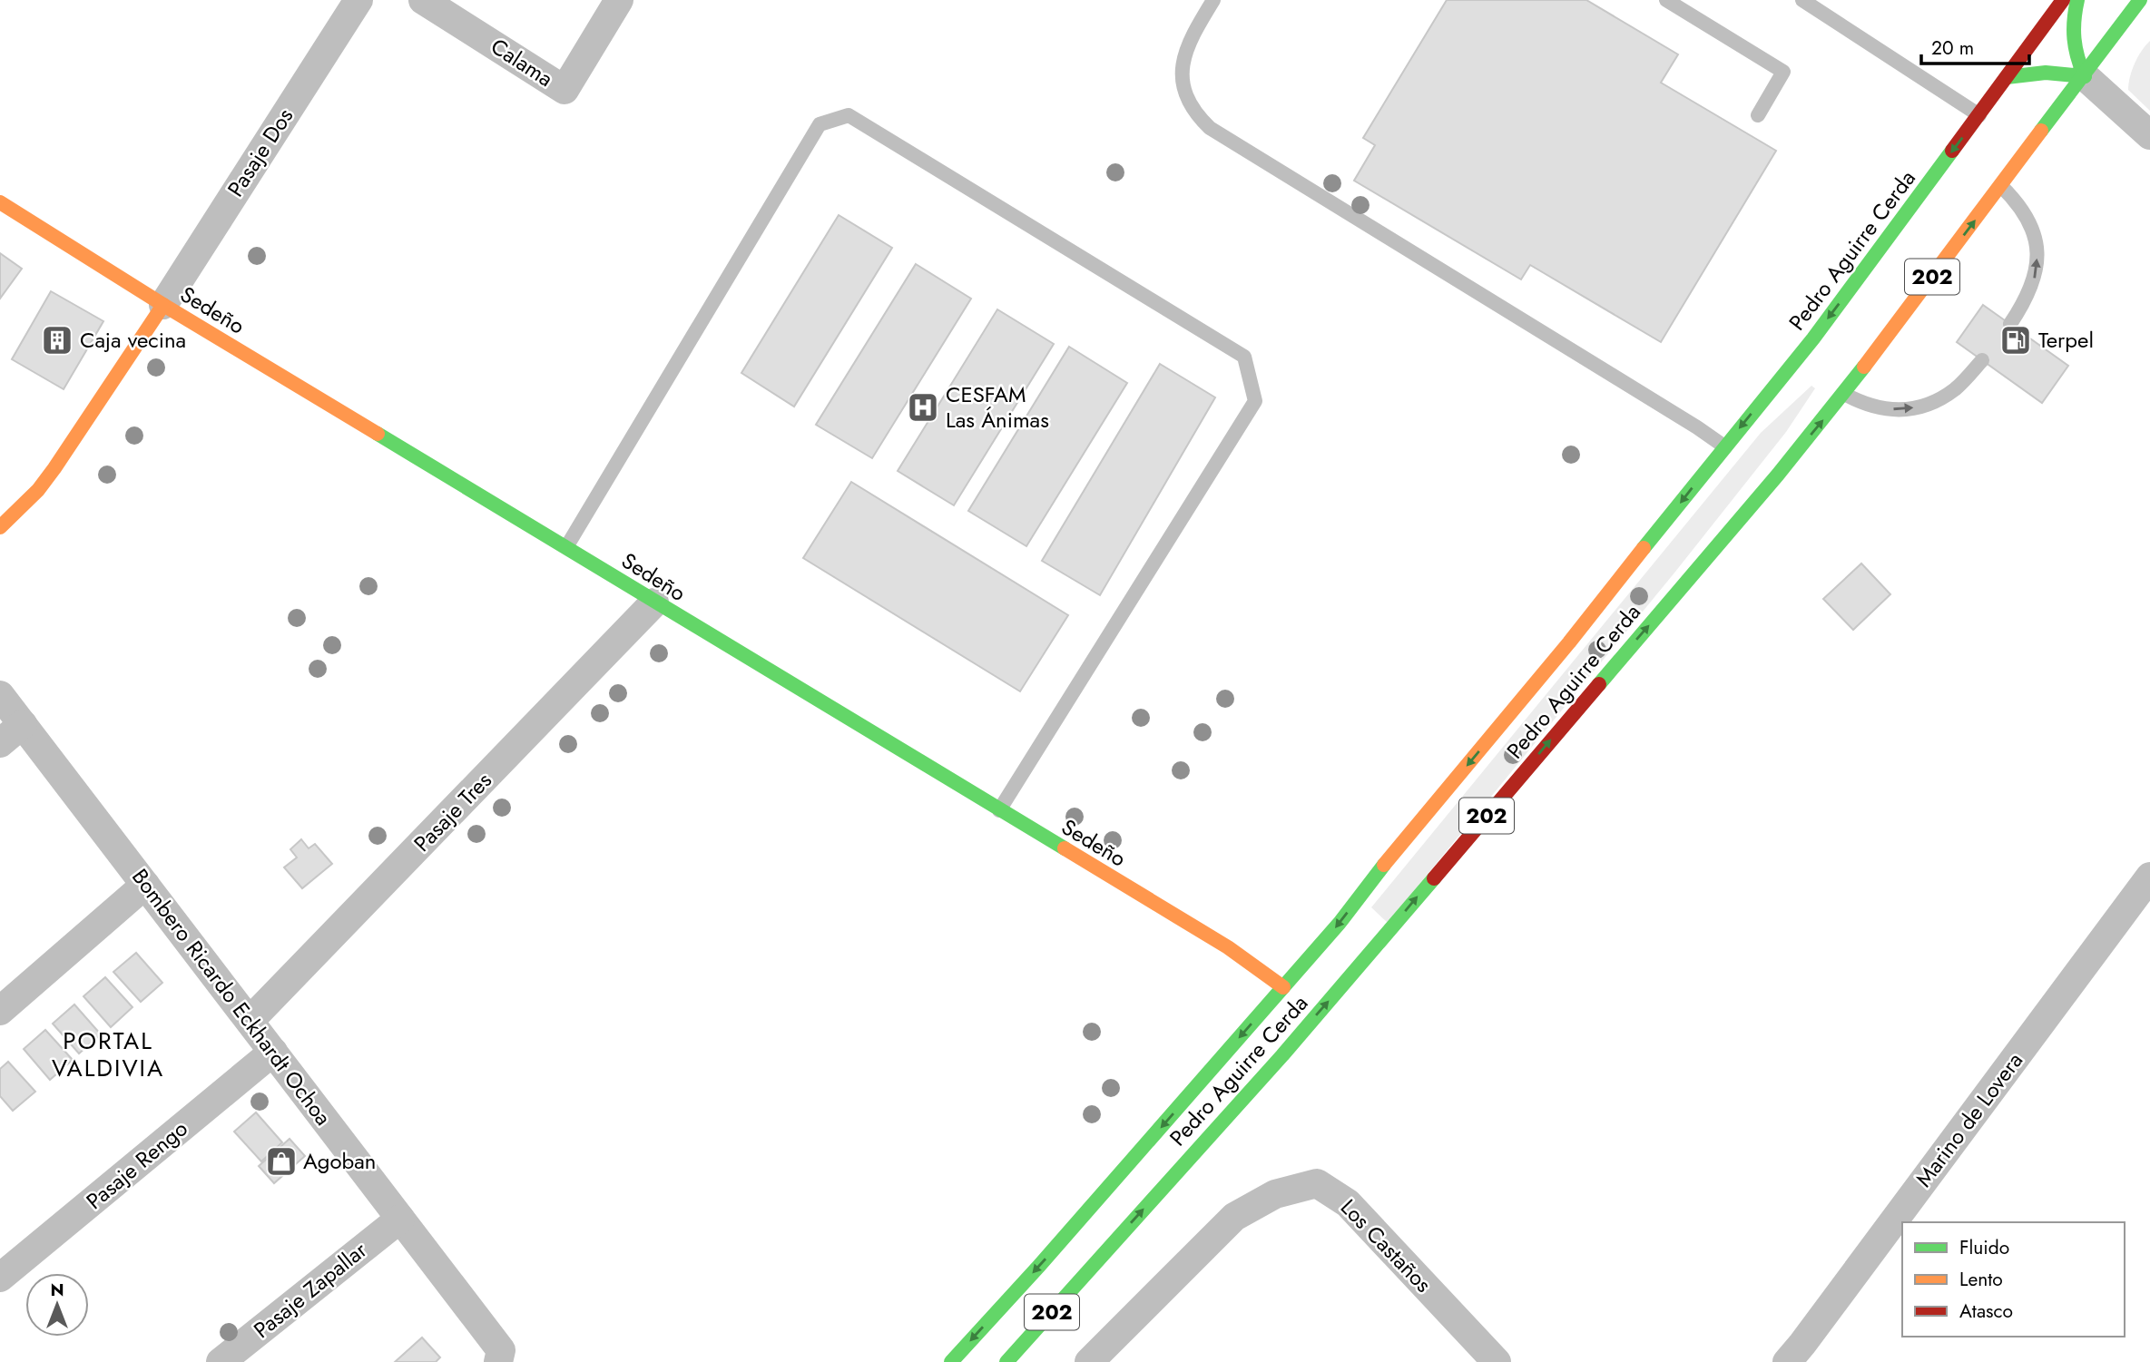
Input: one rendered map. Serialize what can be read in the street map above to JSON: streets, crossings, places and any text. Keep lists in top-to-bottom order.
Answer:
{
  "streets": {
    "main road": ["Pedro Aguirre Cerda", "202", "Sedeño"],
    "street": [
      "Calama",
      "Pasaje Dos",
      "Pasaje Tres",
      "Bombero Ricardo Eckhardt Ochoa",
      "Marino de Lovera",
      "Pasaje Rengo",
      "Los Castaños",
      "Pasaje Zapallar"
    ]
  },
  "crossings": [
    ["Pasaje Dos", "Sedeño"],
    ["Pedro Aguirre Cerda", "Sedeño"],
    ["Sedeño", "Pasaje Tres"],
    ["Pasaje Tres", "Bombero Ricardo Eckhardt Ochoa"],
    ["Bombero Ricardo Eckhardt Ochoa", "Pasaje Rengo"],
    ["Bombero Ricardo Eckhardt Ochoa", "Pasaje Zapallar"]
  ],
  "districts": ["PORTAL VALDIVIA"],
  "places": {
    "building": ["Caja vecina"],
    "fuel station": ["Terpel"],
    "hospital": ["CESFAM Las Ánimas"],
    "shop": ["Agoban"]
  },
  "legend": ["Fluido", "Lento", "Atasco"],
  "scale_bar": "20 m",
  "north": "top"
}
